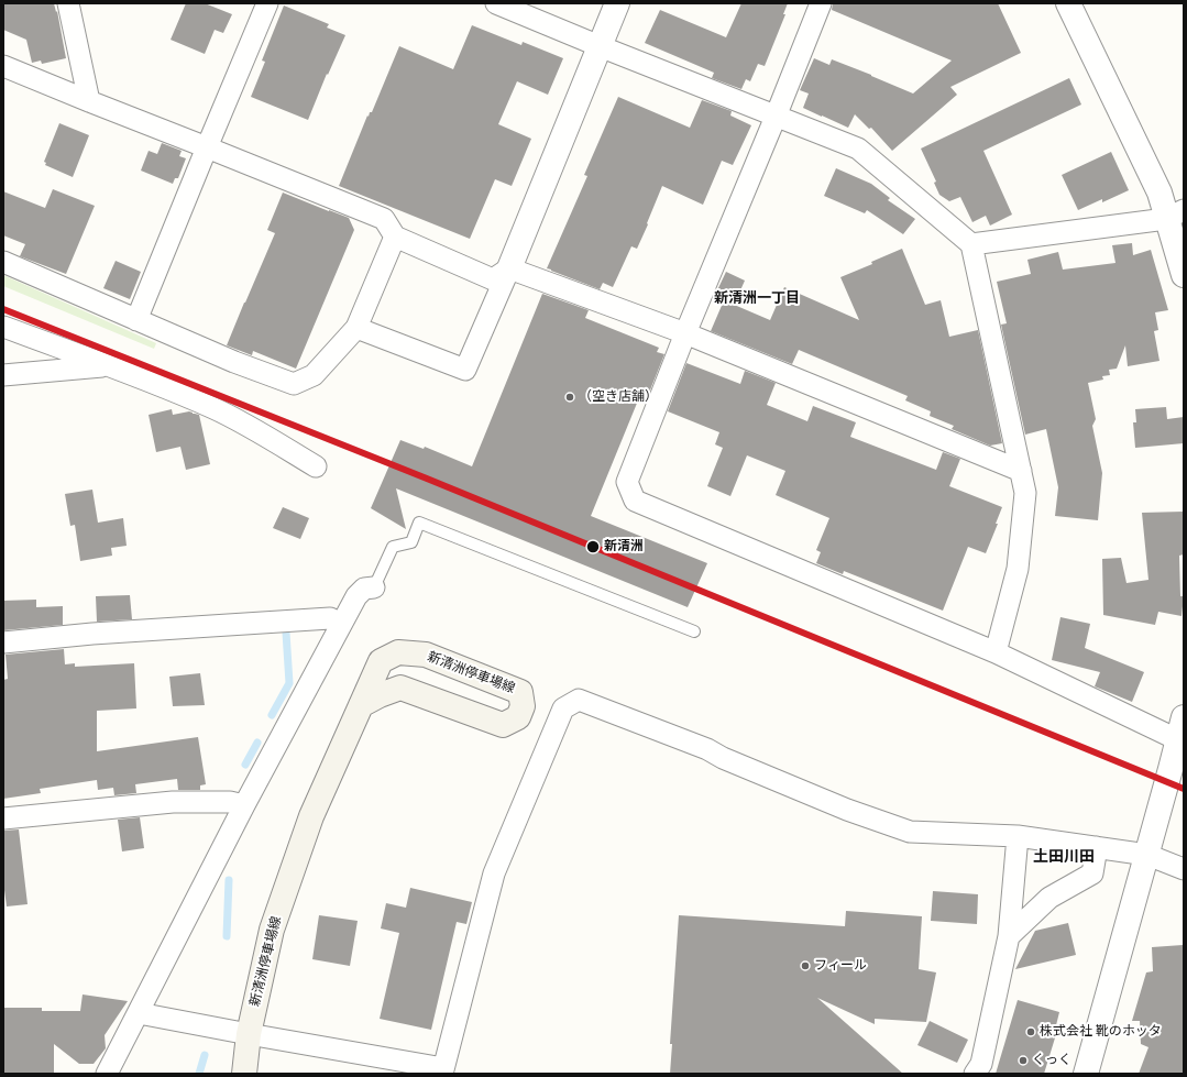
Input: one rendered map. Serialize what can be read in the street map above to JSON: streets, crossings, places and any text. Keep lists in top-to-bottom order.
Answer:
{
  "streets": {
    "main road": ["新清洲停車場線"]
  },
  "districts": ["新清洲一丁目", "土田川田"],
  "places": [
    "（空き店舗）",
    "新清洲",
    "フィール",
    "株式会社 靴のホッタ",
    "くっく"
  ]
}
